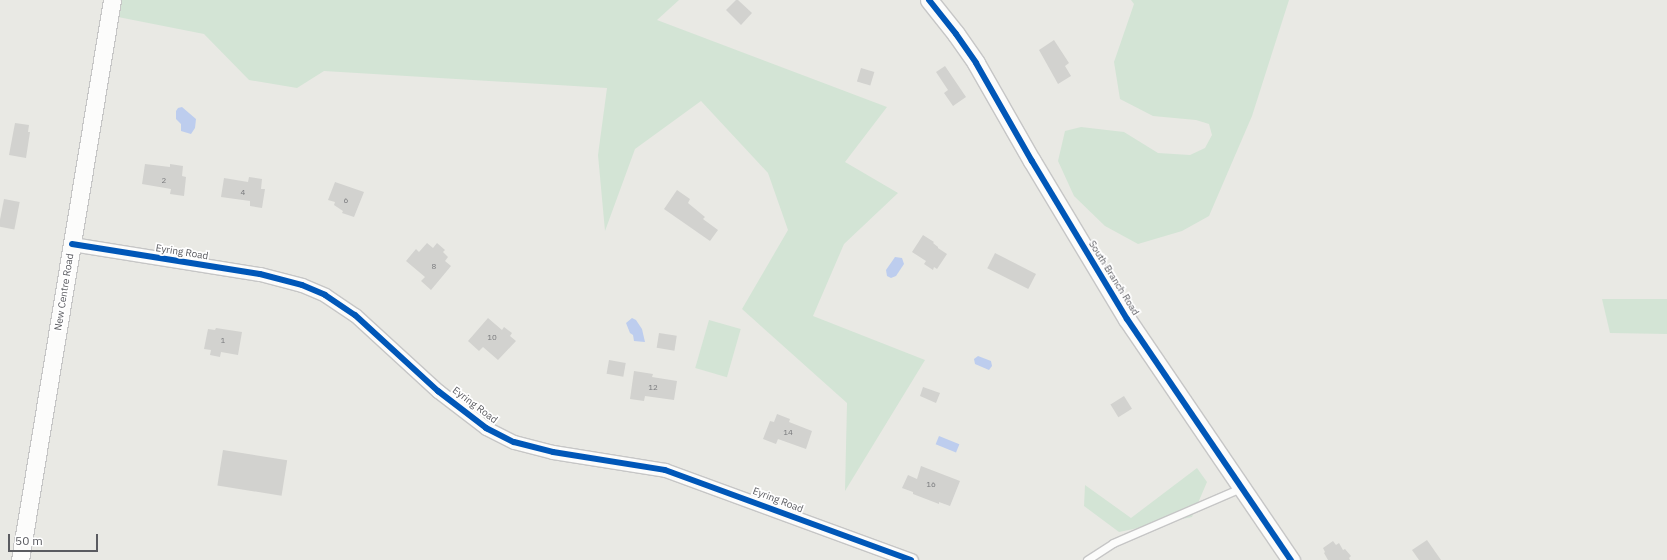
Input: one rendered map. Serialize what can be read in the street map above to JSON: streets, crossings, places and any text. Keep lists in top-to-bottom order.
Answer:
{
  "streets": {
    "street": ["Eyring Road", "South Branch Road", "New Centre Road"]
  },
  "crossings": [
    ["Eyring Road", "New Centre Road"]
  ],
  "house_numbers": [
    "2",
    "4",
    "6",
    "8",
    "10",
    "1",
    "12",
    "14",
    "16"
  ],
  "scale_bar": "50 m"
}
